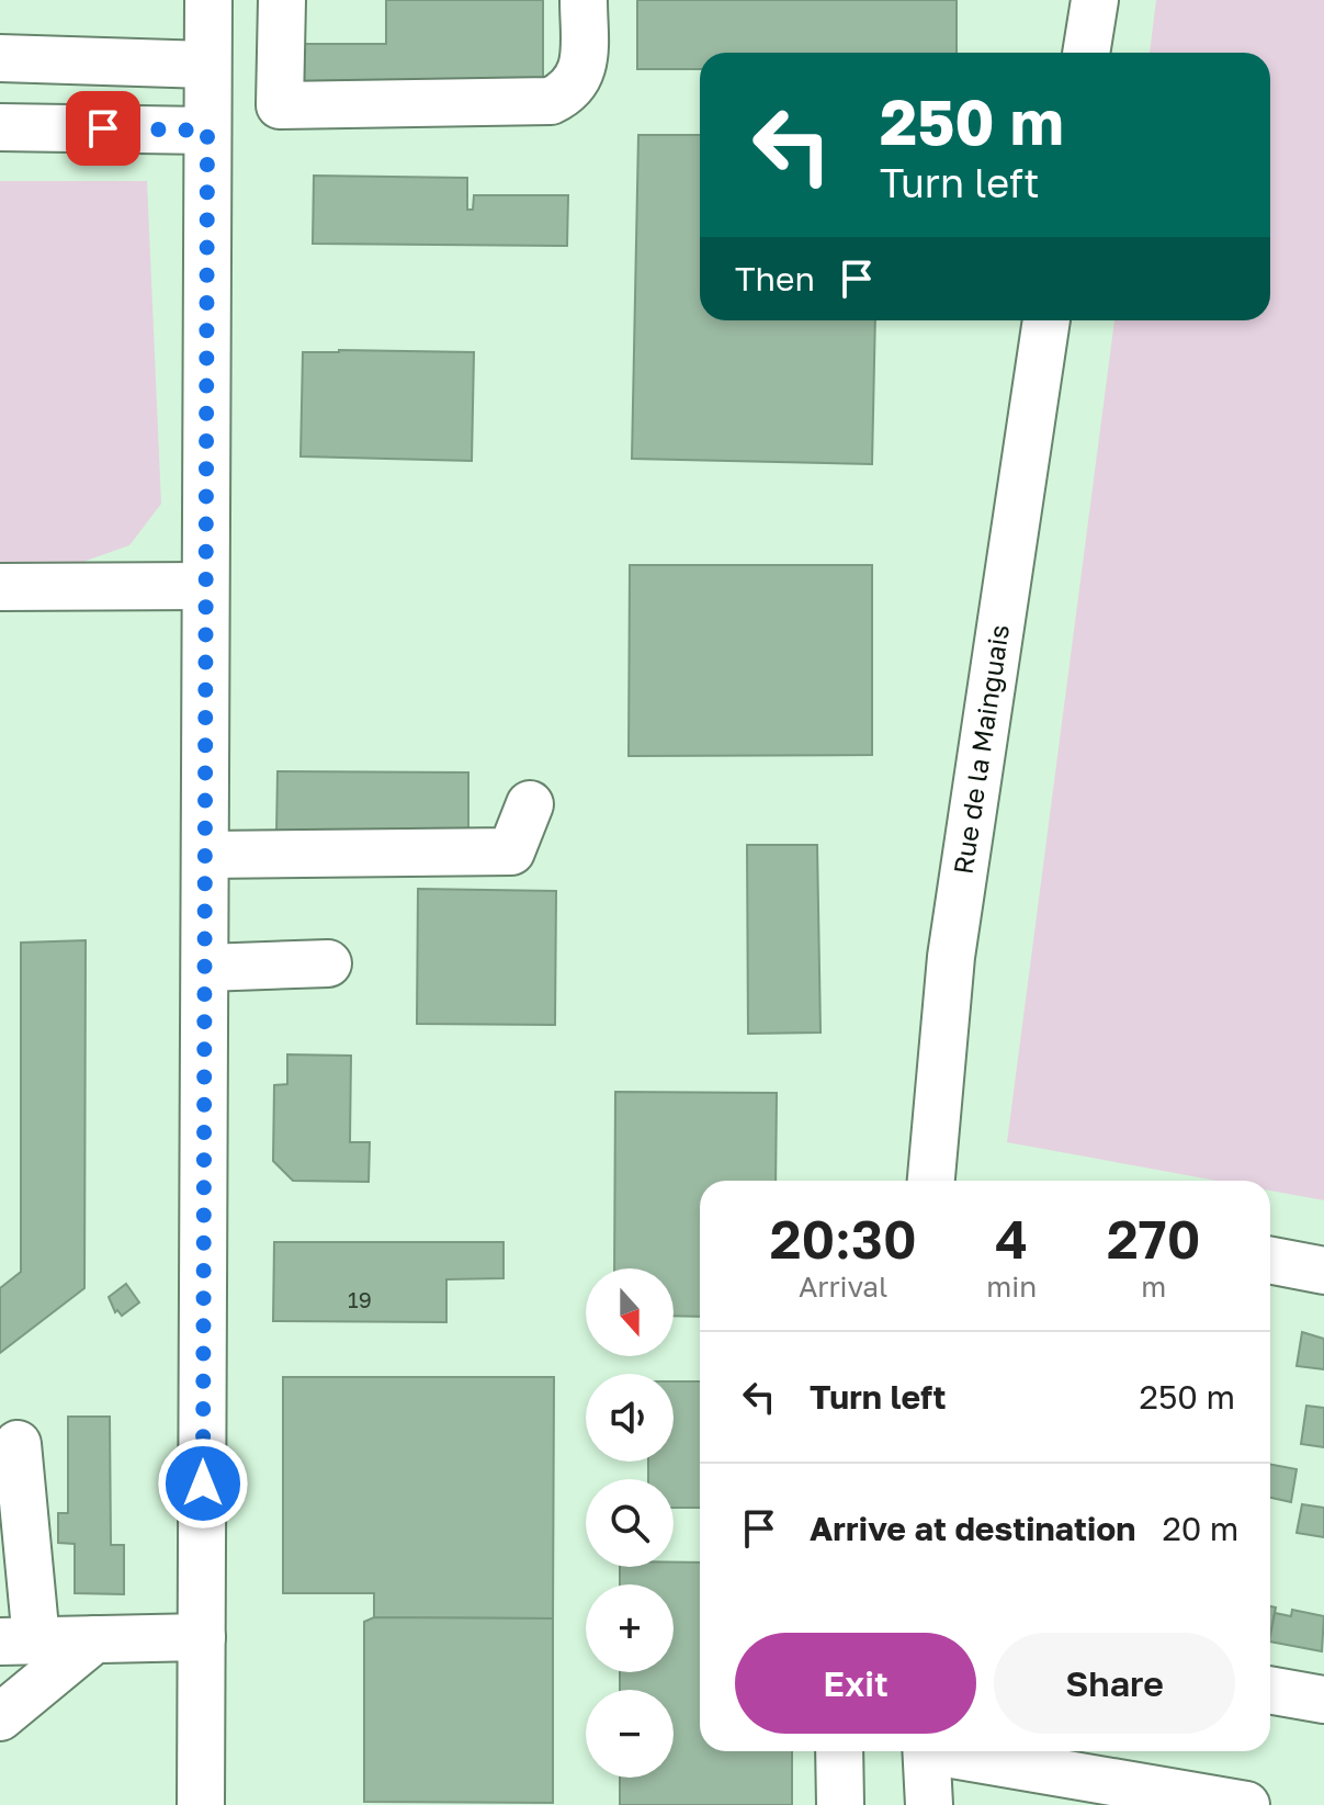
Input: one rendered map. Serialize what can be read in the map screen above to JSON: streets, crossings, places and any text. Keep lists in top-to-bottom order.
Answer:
{
  "streets": {
    "street": ["Rue de la Mainguais"]
  },
  "house_numbers": ["19"],
  "north": "bottom",
  "page": {
    "turn": ["250 m", "Turn left"],
    "then": "Then",
    "eta": [
      "20:30",
      "Arrival",
      "4",
      "min",
      "270",
      "m"
    ],
    "map_buttons": ["+", "−"],
    "list": [
      {
        "name": "Turn left",
        "value": "250 m"
      },
      {
        "name": "Arrive at destination",
        "value": "20 m"
      }
    ],
    "buttons": ["Exit", "Share"]
  }
}
